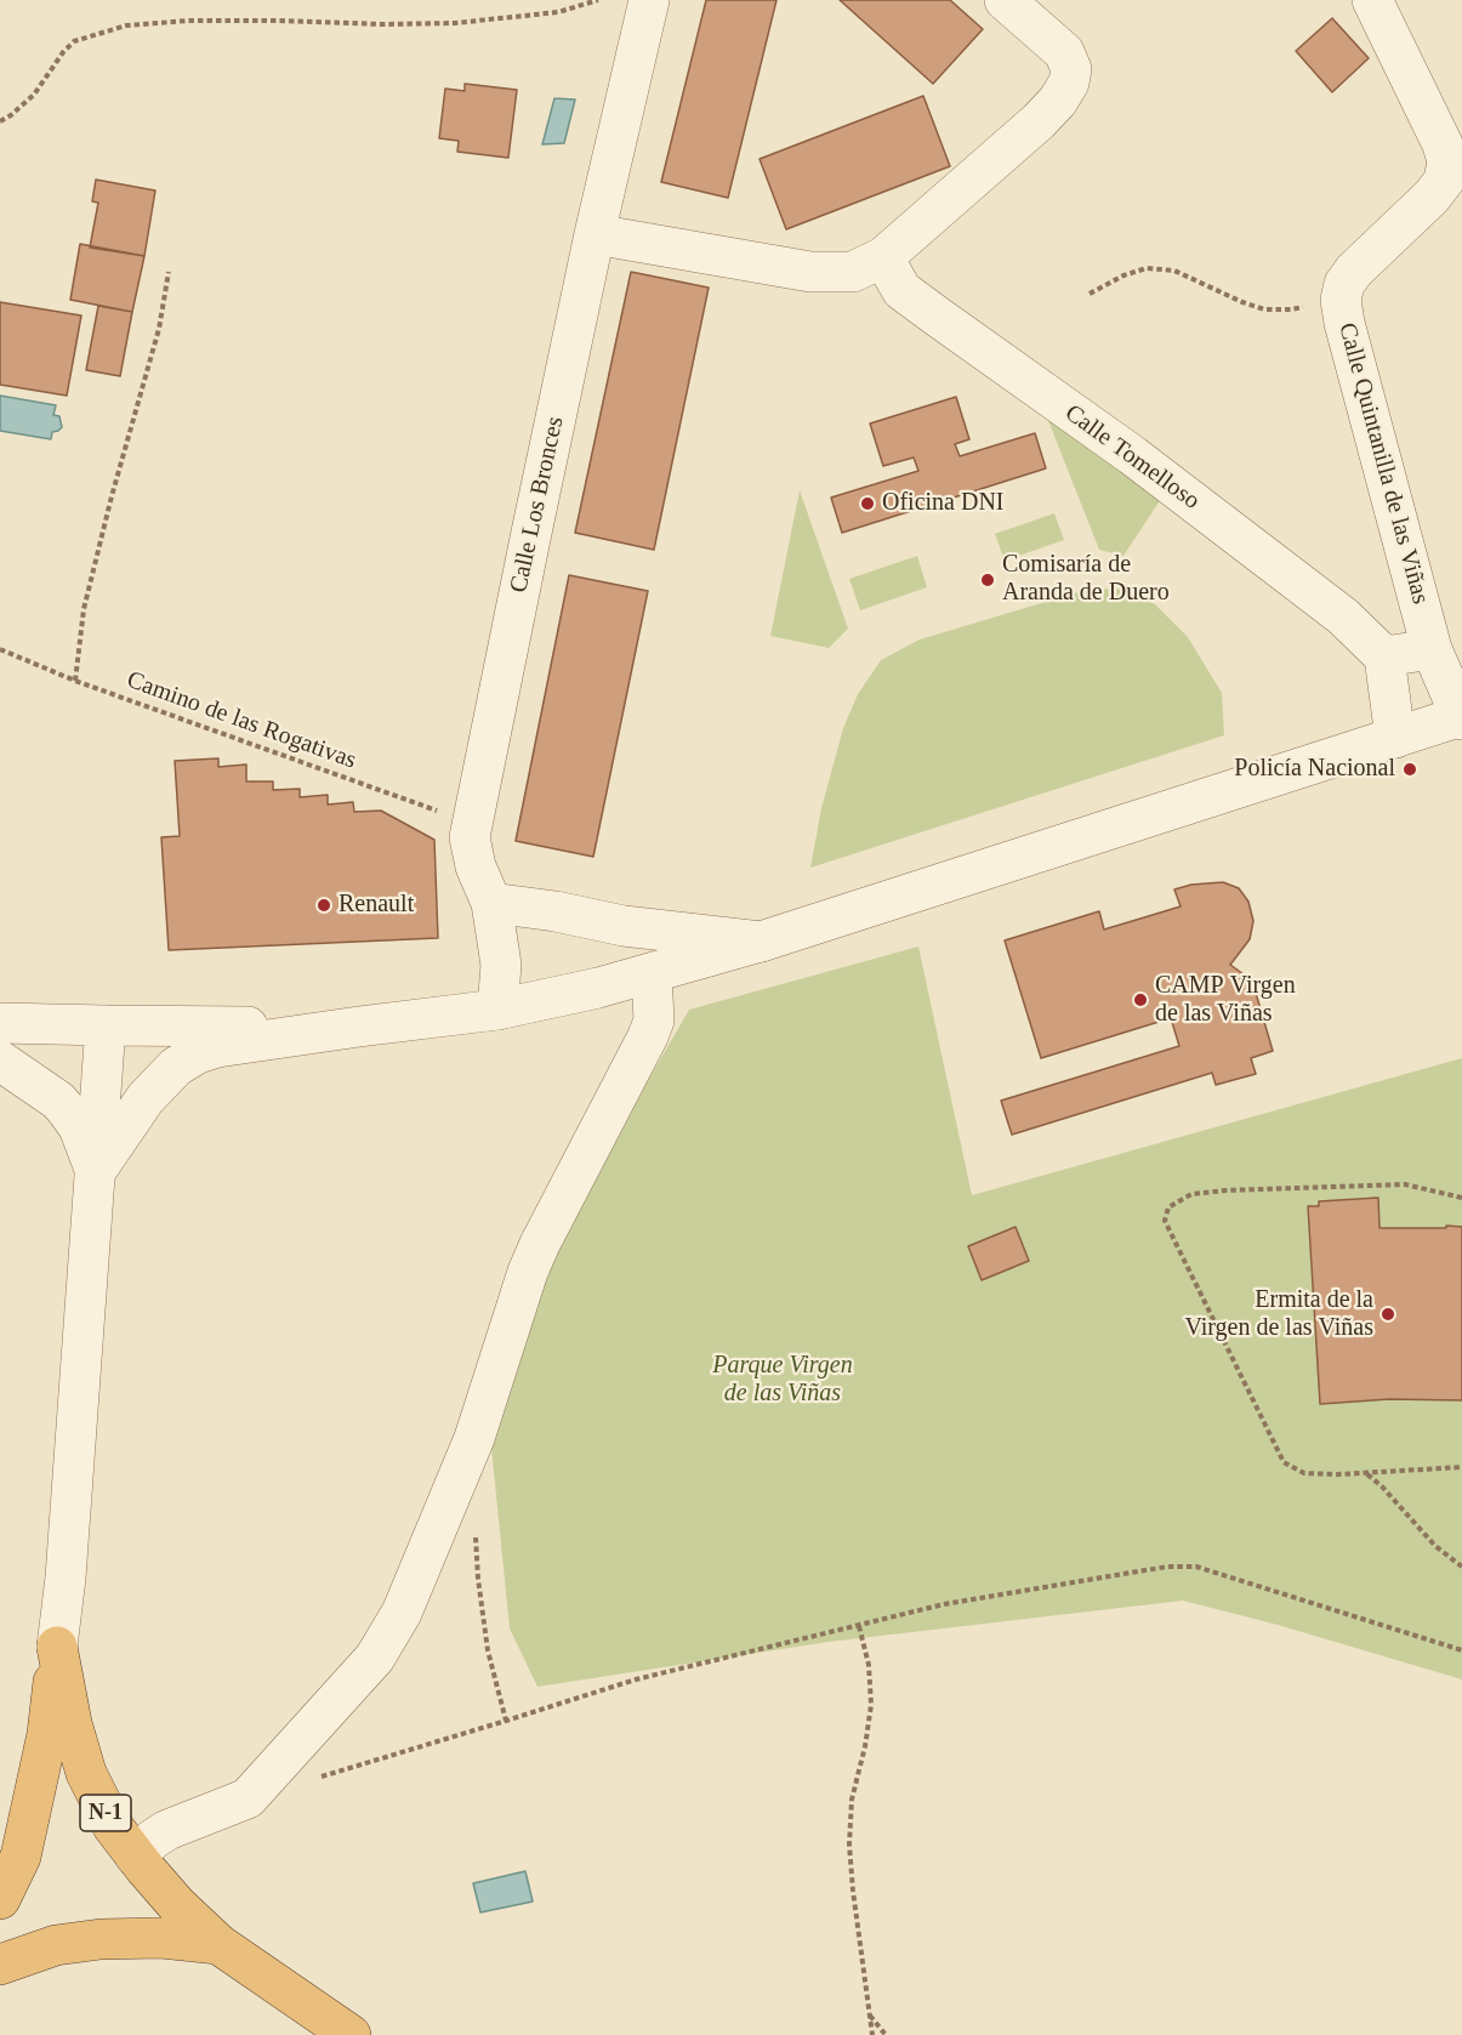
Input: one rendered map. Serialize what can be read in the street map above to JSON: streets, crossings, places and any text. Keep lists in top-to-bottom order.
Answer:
{
  "streets": {
    "highway": ["N-1"],
    "street": ["Calle Tomelloso", "Calle Quintanilla de las Viñas", "Calle Los Bronces"],
    "path": ["Camino de las Rogativas"]
  },
  "crossings": [
    ["Calle Los Bronces", "Camino de las Rogativas"]
  ],
  "parks": ["Parque Virgen de las Viñas"],
  "places": [
    "Oficina DNI",
    "Comisaría de Aranda de Duero",
    "Policía Nacional",
    "Renault",
    "CAMP Virgen de las Viñas",
    "Ermita de la Virgen de las Viñas"
  ]
}
